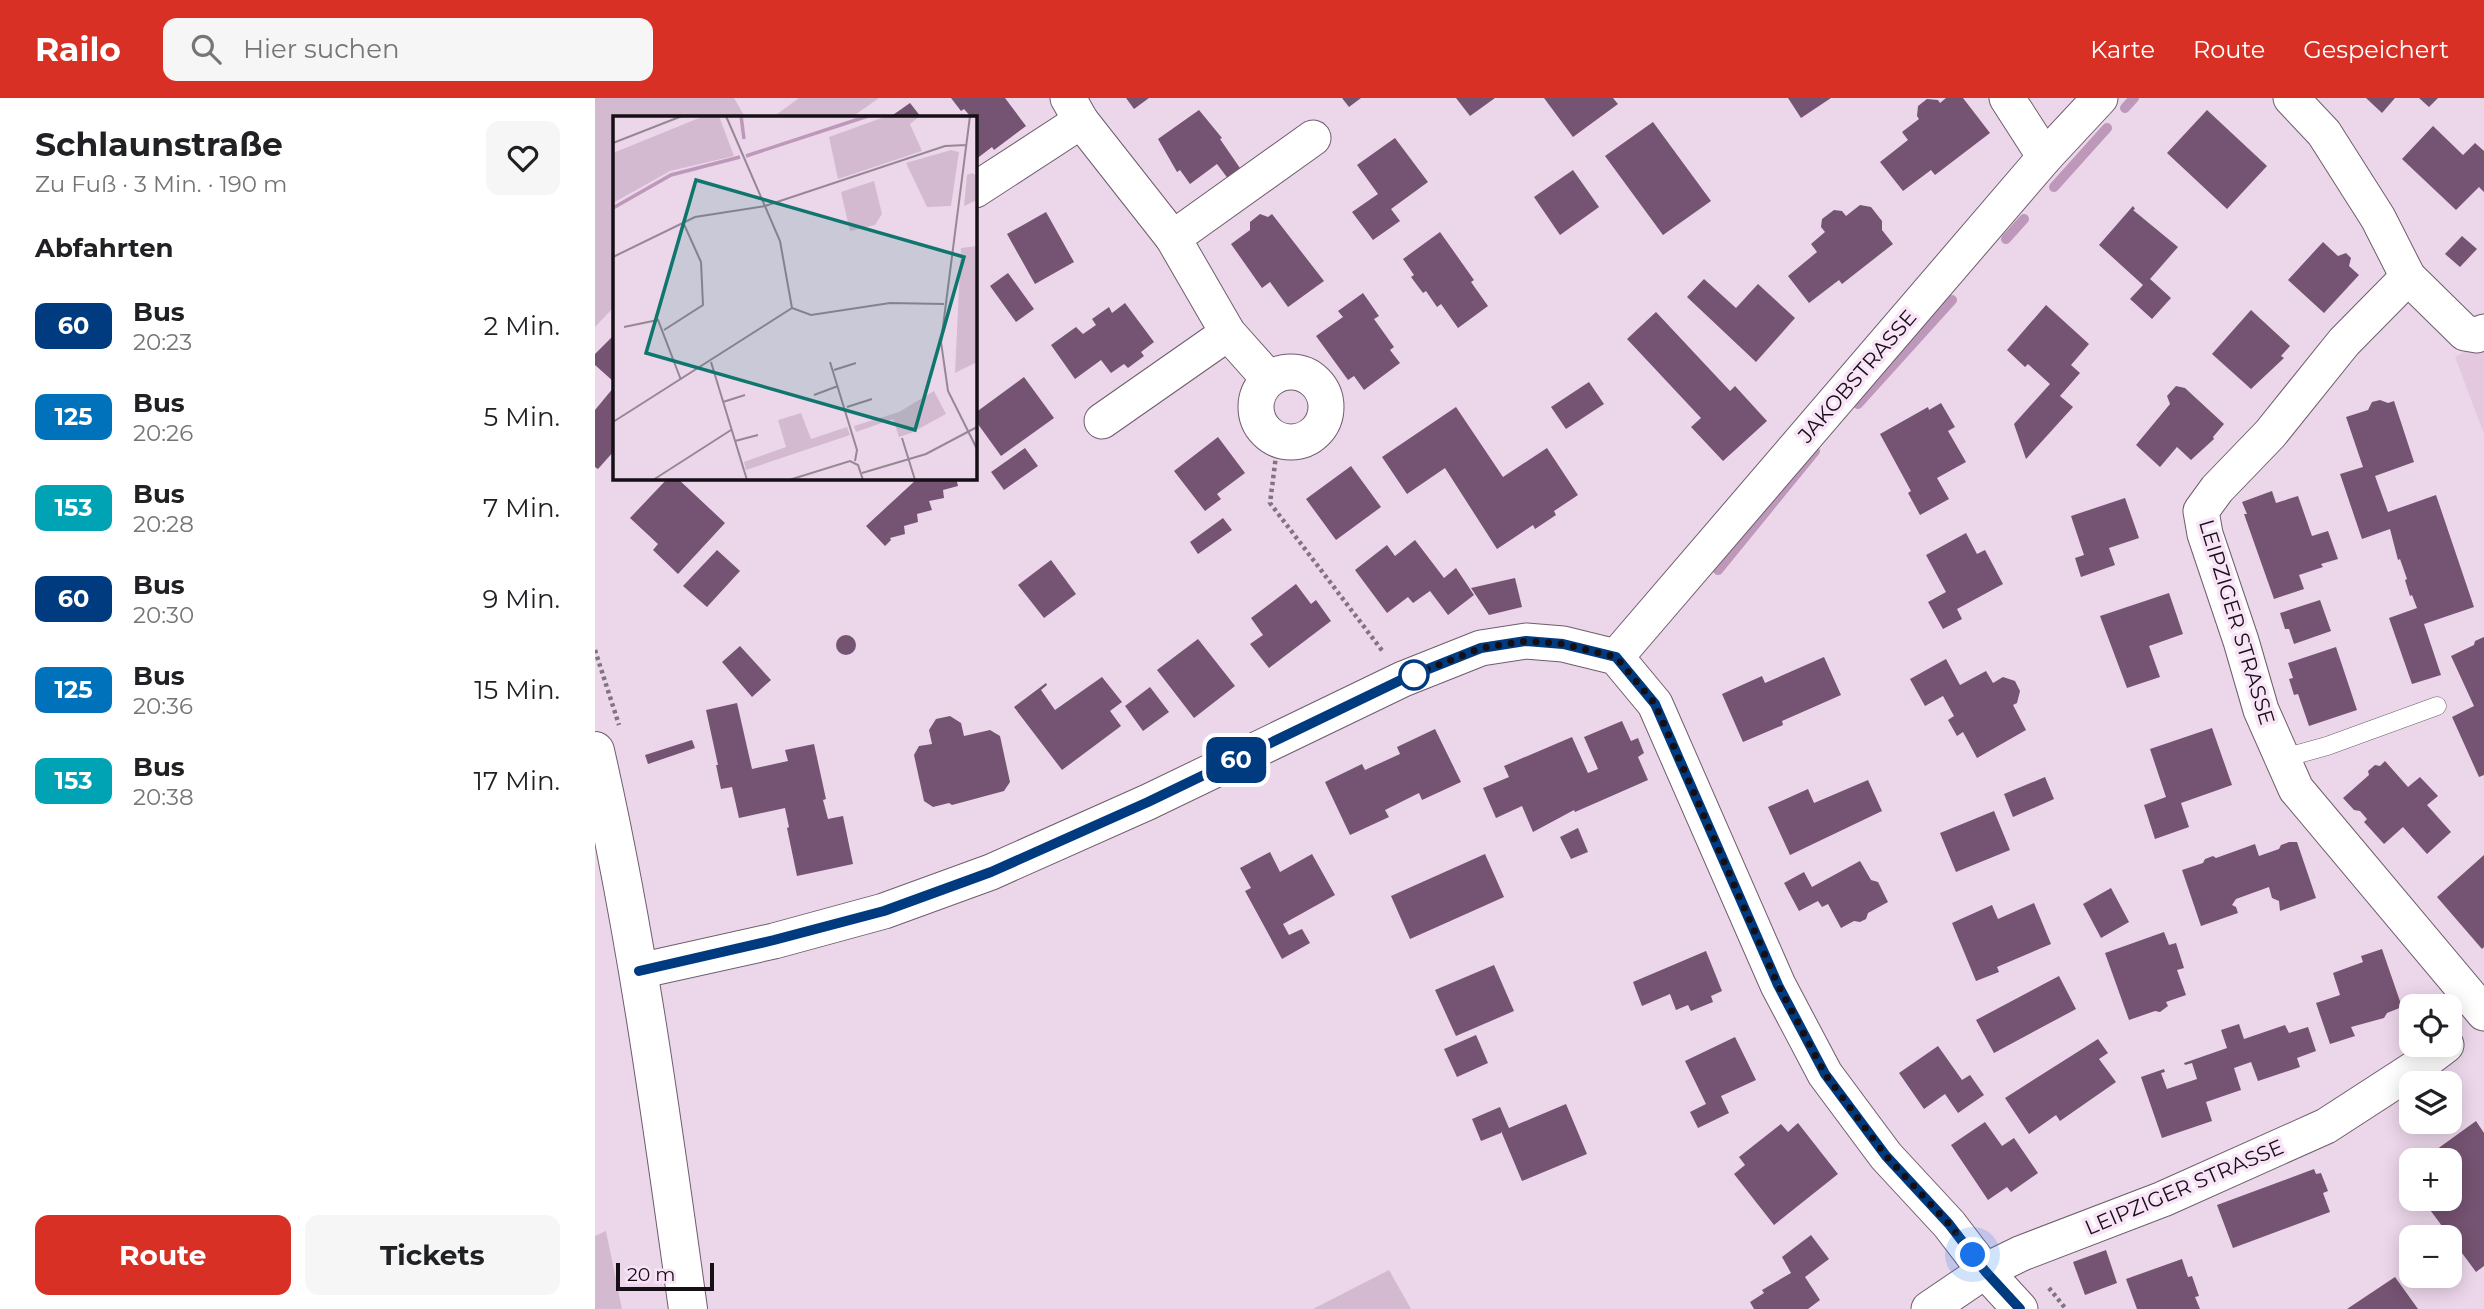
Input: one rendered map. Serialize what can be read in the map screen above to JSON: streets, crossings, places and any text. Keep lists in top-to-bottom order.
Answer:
{
  "streets": {
    "street": ["JAKOBSTRASSE", "LEIPZIGER STRASSE"]
  },
  "lines": ["bus line 60"],
  "scale_bar": "20 m",
  "page": {
    "header": "Railo",
    "search": "Hier suchen",
    "nav": ["Karte", "Route", "Gespeichert"],
    "heading": [
      ["Schlaunstraße", "Zu Fuß · 3 Min. · 190 m"],
      "Abfahrten"
    ],
    "on_map": "60",
    "list": [
      {
        "mark": "60",
        "name": "Bus",
        "note": "20:23",
        "value": "2 Min."
      },
      {
        "mark": "125",
        "name": "Bus",
        "note": "20:26",
        "value": "5 Min."
      },
      {
        "mark": "153",
        "name": "Bus",
        "note": "20:28",
        "value": "7 Min."
      },
      {
        "mark": "60",
        "name": "Bus",
        "note": "20:30",
        "value": "9 Min."
      },
      {
        "mark": "125",
        "name": "Bus",
        "note": "20:36",
        "value": "15 Min."
      },
      {
        "mark": "153",
        "name": "Bus",
        "note": "20:38",
        "value": "17 Min."
      }
    ],
    "map_buttons": ["+", "−"],
    "buttons": ["Route", "Tickets"],
    "scale": "20 m"
  }
}
